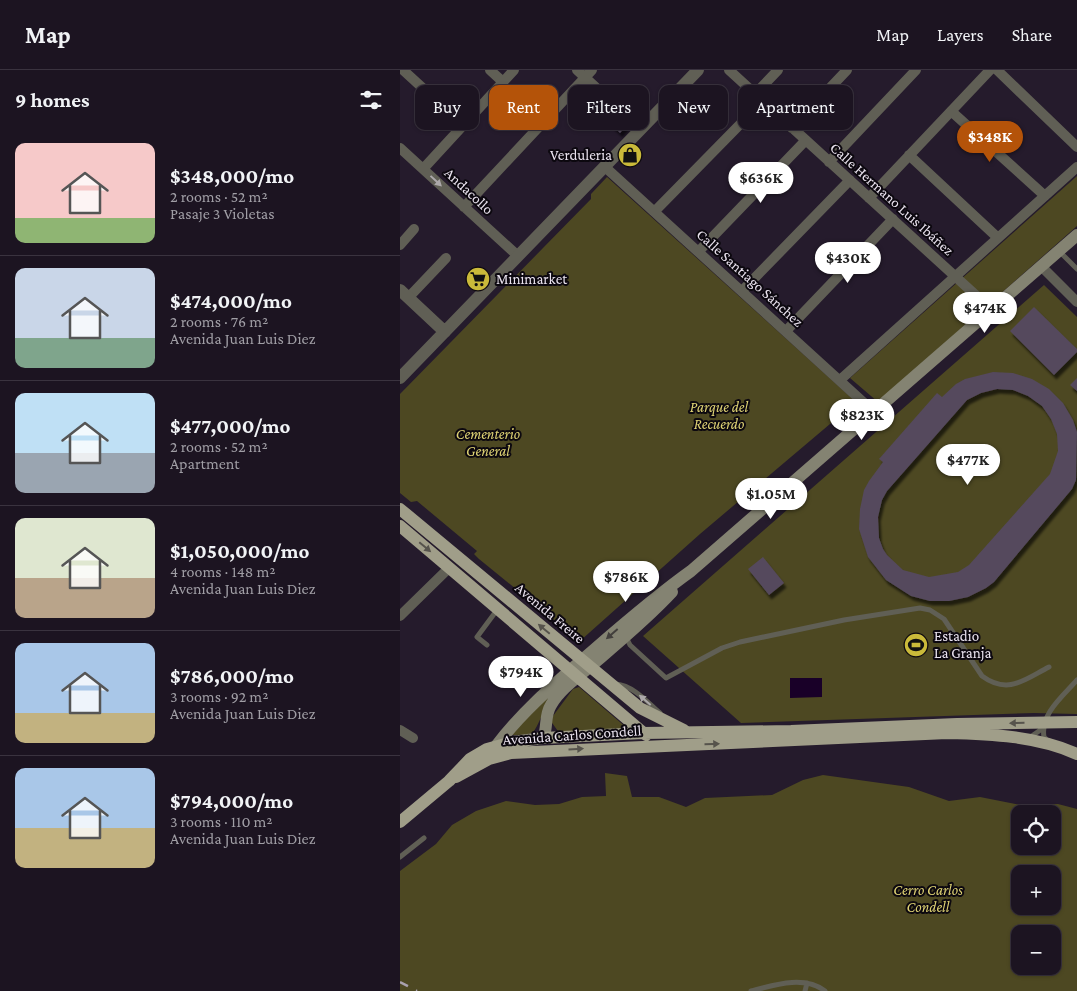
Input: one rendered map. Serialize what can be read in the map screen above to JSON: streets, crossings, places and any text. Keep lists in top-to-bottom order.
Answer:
{
  "streets": {
    "main road": ["Avenida Freire", "Avenida Carlos Condell"],
    "street": ["Andacollo", "Calle Hermano Luis Ibáñez", "Calle Santiago Sánchez"]
  },
  "crossings": [
    ["Avenida Freire", "Avenida Carlos Condell"]
  ],
  "parks": ["Parque del Recuerdo", "Cementerio General", "Cerro Carlos Condell"],
  "places": {
    "shop": ["Verduleria"],
    "supermarket": ["Minimarket"],
    "sports": ["Estadio La Granja"]
  },
  "page": {
    "header": "Map",
    "nav": ["Map", "Layers", "Share"],
    "heading": "9 homes",
    "chip": [
      "Buy",
      "Rent",
      "Filters",
      "New",
      "Apartment"
    ],
    "price": [
      "$348K",
      "$636K",
      "$430K",
      "$474K",
      "$823K",
      "$477K",
      "$1.05M",
      "$786K",
      "$794K"
    ],
    "list": [
      {
        "name": "$348,000/mo",
        "note": "2 rooms · 52 m² · Pasaje 3 Violetas"
      },
      {
        "name": "$474,000/mo",
        "note": "2 rooms · 76 m² · Avenida Juan Luis Diez"
      },
      {
        "name": "$477,000/mo",
        "note": "2 rooms · 52 m² · Apartment"
      },
      {
        "name": "$1,050,000/mo",
        "note": "4 rooms · 148 m² · Avenida Juan Luis Diez"
      },
      {
        "name": "$786,000/mo",
        "note": "3 rooms · 92 m² · Avenida Juan Luis Diez"
      },
      {
        "name": "$794,000/mo",
        "note": "3 rooms · 110 m² · Avenida Juan Luis Diez"
      }
    ],
    "map_buttons": ["+", "−"]
  }
}
